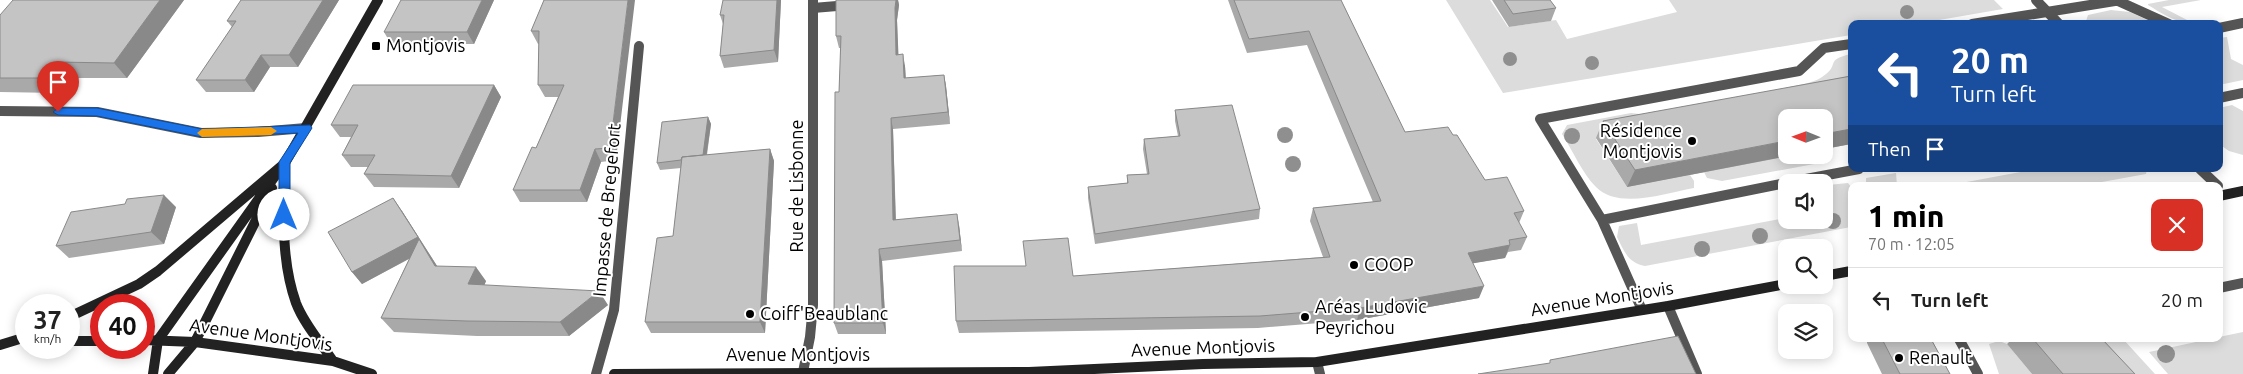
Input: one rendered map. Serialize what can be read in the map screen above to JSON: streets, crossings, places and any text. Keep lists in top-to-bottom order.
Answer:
{
  "streets": {
    "main road": ["Avenue Montjovis"],
    "street": ["Rue de Lisbonne", "Impasse de Bregefort"]
  },
  "crossings": [
    ["Rue de Lisbonne", "Avenue Montjovis"]
  ],
  "places": {
    "transit": ["Montjovis"],
    "other": [
      "Résidence Montjovis",
      "COOP",
      "Coiff'Beaublanc",
      "Aréas Ludovic Peyrichou",
      "Renault"
    ]
  },
  "north": "left",
  "page": {
    "turn": ["20 m", "Turn left"],
    "then": "Then",
    "heading": ["1 min", "70 m · 12:05"],
    "list": [
      {
        "name": "Turn left",
        "value": "20 m"
      }
    ],
    "speed": "37 km/h",
    "limit": "40"
  }
}
